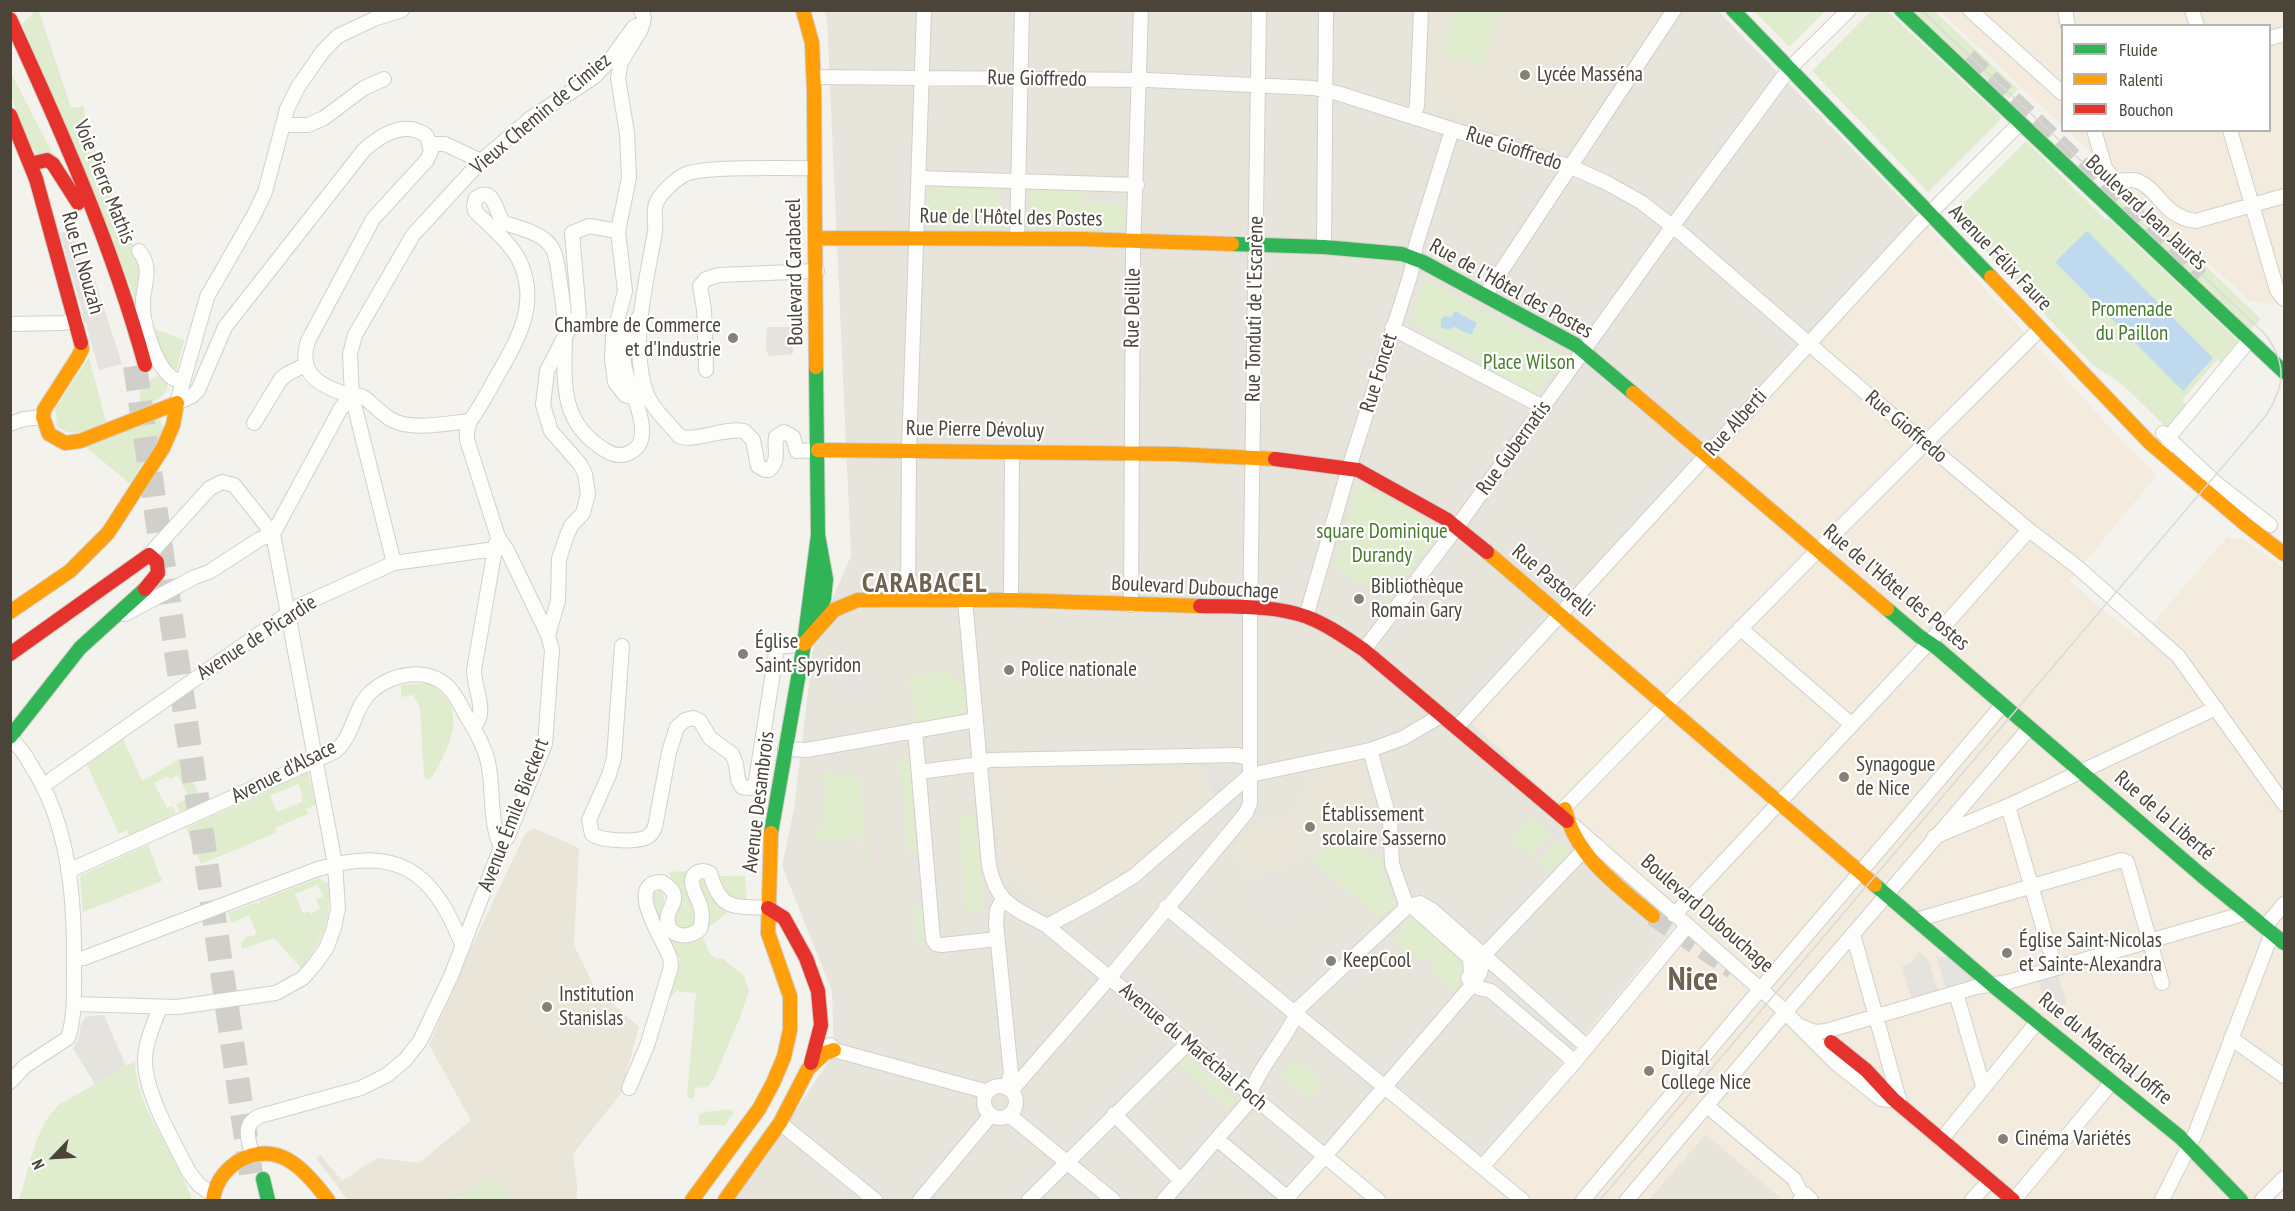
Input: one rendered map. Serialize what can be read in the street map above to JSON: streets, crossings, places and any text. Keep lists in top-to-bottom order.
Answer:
{
  "streets": {
    "main road": [
      "Voie Pierre Mathis",
      "Boulevard Jean Jaurès",
      "Rue de l'Hôtel des Postes",
      "Avenue Félix Faure",
      "Rue El Nouzah",
      "Boulevard Carabacel",
      "Rue Pierre Dévoluy",
      "Rue Pastorelli",
      "Boulevard Dubouchage",
      "Avenue Desambrois",
      "Rue de la Liberté",
      "Rue du Maréchal Joffre"
    ],
    "street": [
      "Rue Gioffredo",
      "Vieux Chemin de Cimiez",
      "Rue Delille",
      "Rue Tonduti de l'Escarène",
      "Rue Foncet",
      "Rue Alberti",
      "Rue Gubernatis",
      "Avenue de Picardie",
      "Avenue d'Alsace",
      "Avenue Émile Bieckert",
      "Avenue du Maréchal Foch"
    ]
  },
  "crossings": [
    ["Rue Gioffredo", "Boulevard Carabacel"],
    ["Rue Gioffredo", "Rue Delille"],
    ["Rue Gioffredo", "Rue Tonduti de l'Escarène"],
    ["Rue Gioffredo", "Rue Foncet"],
    ["Rue Gioffredo", "Rue Alberti"],
    ["Rue Gioffredo", "Rue Gubernatis"],
    ["Vieux Chemin de Cimiez", "Avenue de Picardie"],
    ["Boulevard Jean Jaurès", "Rue Alberti"],
    ["Rue de l'Hôtel des Postes", "Boulevard Carabacel"],
    ["Rue de l'Hôtel des Postes", "Rue Delille"],
    ["Rue de l'Hôtel des Postes", "Rue Tonduti de l'Escarène"],
    ["Rue de l'Hôtel des Postes", "Rue Foncet"],
    ["Rue de l'Hôtel des Postes", "Rue Alberti"],
    ["Rue de l'Hôtel des Postes", "Rue Gubernatis"],
    ["Rue de l'Hôtel des Postes", "Rue de la Liberté"],
    ["Avenue Félix Faure", "Rue Alberti"],
    ["Avenue Félix Faure", "Rue Gubernatis"],
    ["Boulevard Carabacel", "Rue Pierre Dévoluy"],
    ["Boulevard Carabacel", "Boulevard Dubouchage"],
    ["Boulevard Carabacel", "Avenue Desambrois"],
    ["Rue Delille", "Rue Pierre Dévoluy"],
    ["Rue Delille", "Rue Pastorelli"],
    ["Rue Delille", "Boulevard Dubouchage"],
    ["Rue Tonduti de l'Escarène", "Rue Pastorelli"],
    ["Rue Tonduti de l'Escarène", "Boulevard Dubouchage"],
    ["Rue Foncet", "Rue Pastorelli"],
    ["Rue Foncet", "Boulevard Dubouchage"],
    ["Rue Alberti", "Rue Pastorelli"],
    ["Rue Alberti", "Boulevard Dubouchage"],
    ["Rue Pierre Dévoluy", "Rue Pastorelli"],
    ["Rue Gubernatis", "Rue Pastorelli"],
    ["Rue Gubernatis", "Boulevard Dubouchage"],
    ["Rue Pastorelli", "Rue du Maréchal Joffre"],
    ["Boulevard Dubouchage", "Avenue Desambrois"],
    ["Avenue de Picardie", "Avenue Émile Bieckert"],
    ["Avenue d'Alsace", "Avenue Émile Bieckert"]
  ],
  "districts": ["CARABACEL", "Nice"],
  "parks": ["Promenade du Paillon", "Place Wilson", "square Dominique Durandy"],
  "places": [
    "Lycée Masséna",
    "Chambre de Commerce et d'Industrie",
    "Bibliothèque Romain Gary",
    "Église Saint-Spyridon",
    "Police nationale",
    "Synagogue de Nice",
    "Établissement scolaire Sasserno",
    "Église Saint-Nicolas et Sainte-Alexandra",
    "KeepCool",
    "Institution Stanislas",
    "Digital College Nice",
    "Cinéma Variétés"
  ],
  "legend": ["Fluide", "Ralenti", "Bouchon"],
  "north": "bottom left"
}
